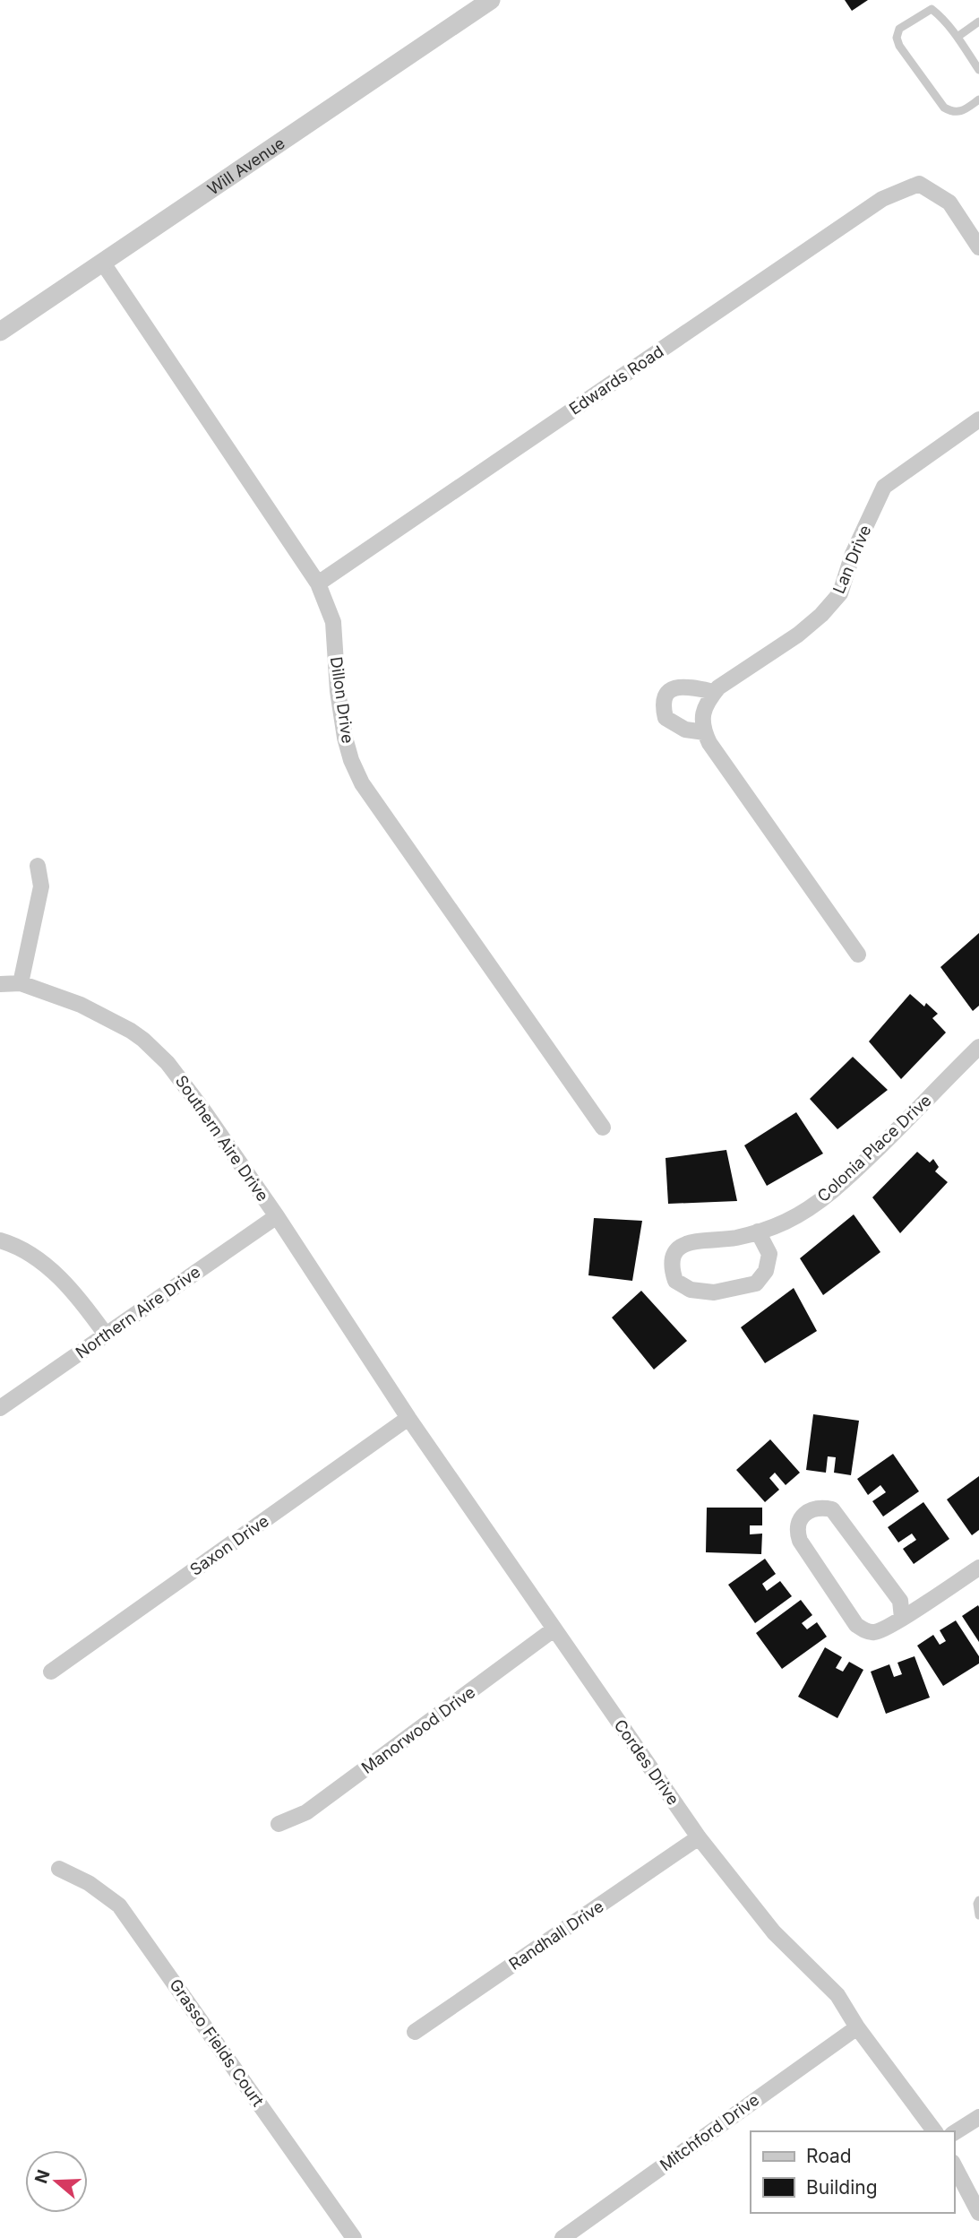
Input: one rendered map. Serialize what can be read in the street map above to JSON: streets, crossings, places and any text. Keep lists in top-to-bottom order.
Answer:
{
  "streets": {
    "street": [
      "Will Avenue",
      "Edwards Road",
      "Lan Drive",
      "Dillon Drive",
      "Southern Aire Drive",
      "Colonia Place Drive",
      "Northern Aire Drive",
      "Saxon Drive",
      "Manorwood Drive",
      "Cordes Drive",
      "Randhall Drive",
      "Grasso Fields Court",
      "Mitchford Drive"
    ]
  },
  "crossings": [
    ["Will Avenue", "Dillon Drive"],
    ["Edwards Road", "Dillon Drive"],
    ["Southern Aire Drive", "Northern Aire Drive"],
    ["Southern Aire Drive", "Cordes Drive"],
    ["Saxon Drive", "Cordes Drive"],
    ["Manorwood Drive", "Cordes Drive"],
    ["Cordes Drive", "Randhall Drive"],
    ["Cordes Drive", "Mitchford Drive"]
  ],
  "legend": ["Road", "Building"],
  "north": "left"
}
